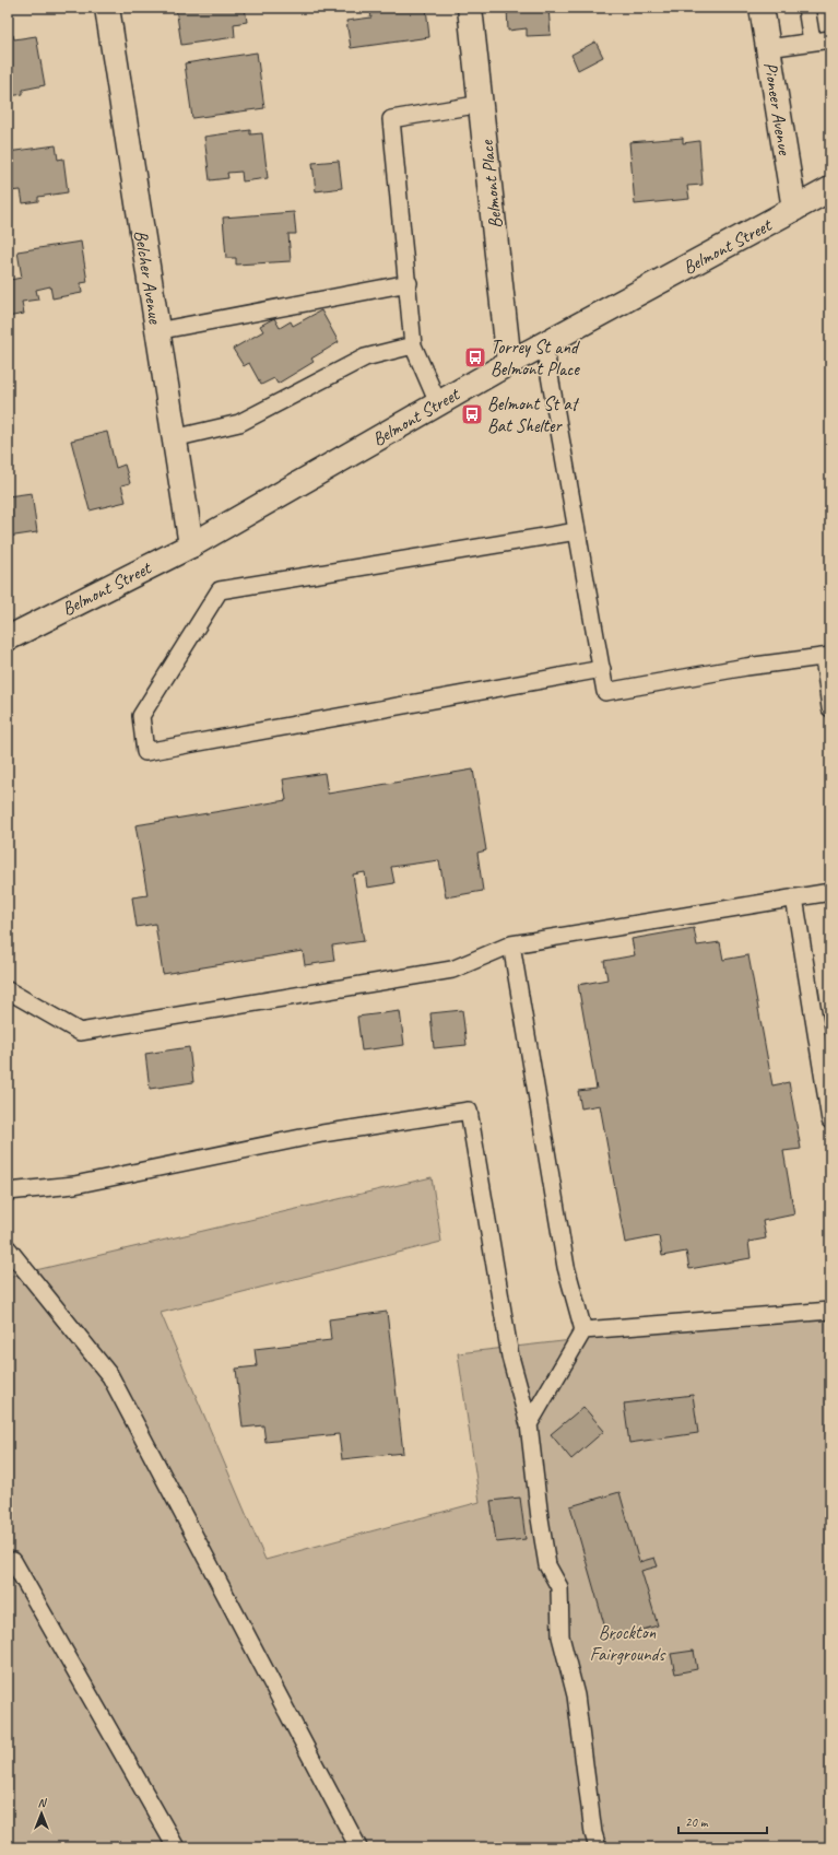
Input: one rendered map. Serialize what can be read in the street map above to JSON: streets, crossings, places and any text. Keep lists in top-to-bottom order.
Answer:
{
  "streets": {
    "street": [
      "Pioneer Avenue",
      "Belmont Place",
      "Belmont Street",
      "Belcher Avenue"
    ]
  },
  "crossings": [
    ["Pioneer Avenue", "Belmont Street"],
    ["Belmont Place", "Belmont Street"],
    ["Belmont Street", "Belcher Avenue"]
  ],
  "parks": ["Brockton Fairgrounds"],
  "places": {
    "bus stop": ["Torrey St and Belmont Place", "Belmont St at Bat Shelter"]
  },
  "scale_bar": "20 m",
  "north": "top"
}
